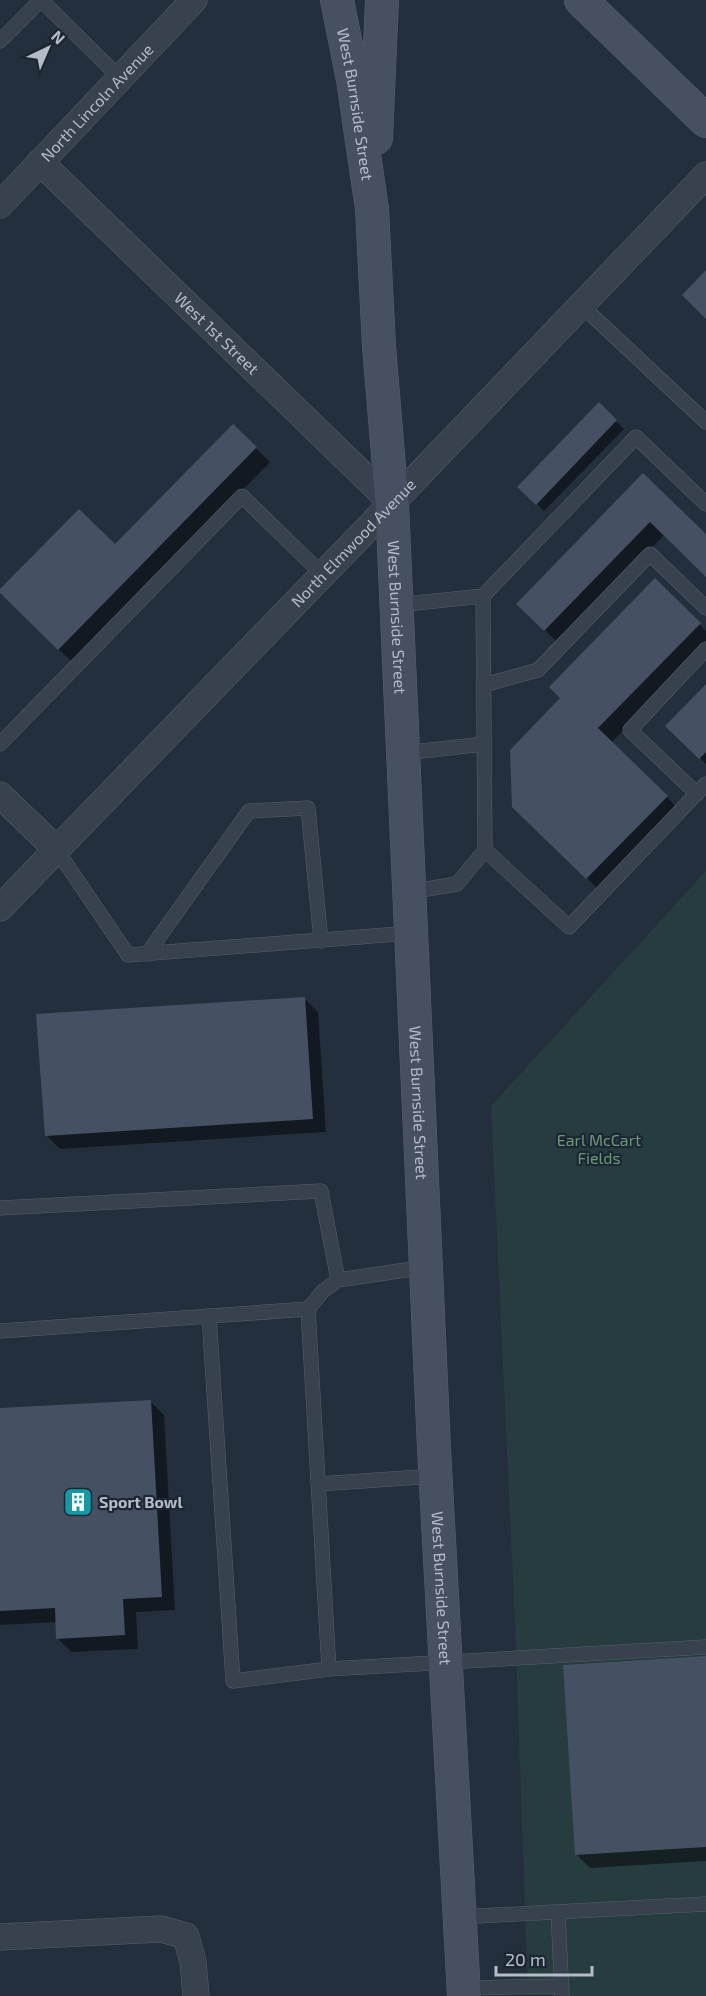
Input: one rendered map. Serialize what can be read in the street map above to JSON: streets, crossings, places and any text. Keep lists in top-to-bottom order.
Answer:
{
  "streets": {
    "main road": ["West Burnside Street"],
    "street": ["North Lincoln Avenue", "West 1st Street", "North Elmwood Avenue"]
  },
  "crossings": [
    ["North Lincoln Avenue", "West 1st Street"],
    ["West Burnside Street", "West 1st Street"],
    ["West Burnside Street", "North Elmwood Avenue"],
    ["West 1st Street", "North Elmwood Avenue"]
  ],
  "parks": ["Earl McCart Fields"],
  "places": {
    "building": ["Sport Bowl"]
  },
  "scale_bar": "20 m",
  "north": "top right"
}
